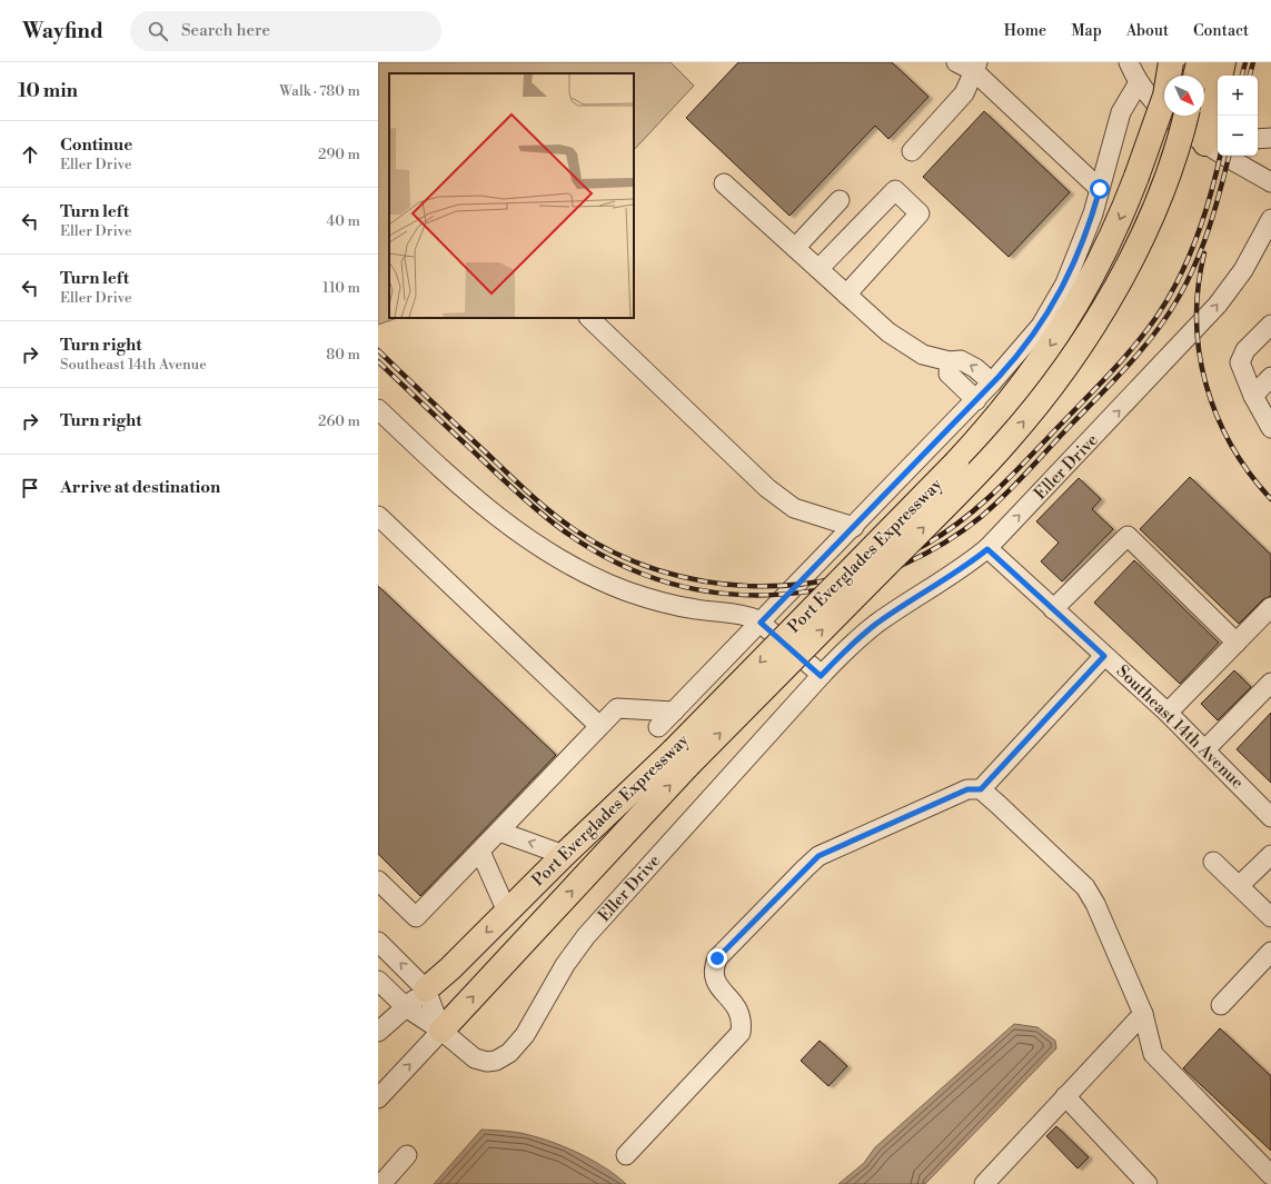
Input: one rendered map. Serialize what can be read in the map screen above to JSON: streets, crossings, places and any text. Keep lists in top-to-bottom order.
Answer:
{
  "streets": {
    "highway": ["Port Everglades Expressway"],
    "street": ["Eller Drive", "Southeast 14th Avenue"]
  },
  "crossings": [
    ["Eller Drive", "Port Everglades Expressway"],
    ["Eller Drive", "Southeast 14th Avenue"]
  ],
  "north": "bottom right",
  "page": {
    "header": "Wayfind",
    "search": "Search here",
    "nav": [
      "Home",
      "Map",
      "About",
      "Contact"
    ],
    "heading": ["10 min", "Walk · 780 m"],
    "map_buttons": ["+", "−"],
    "list": [
      ["Continue", "Eller Drive", "290 m"],
      ["Turn left", "Eller Drive", "40 m"],
      ["Turn left", "Eller Drive", "110 m"],
      ["Turn right", "Southeast 14th Avenue", "80 m"],
      ["Turn right", "260 m"],
      "Arrive at destination"
    ]
  }
}
